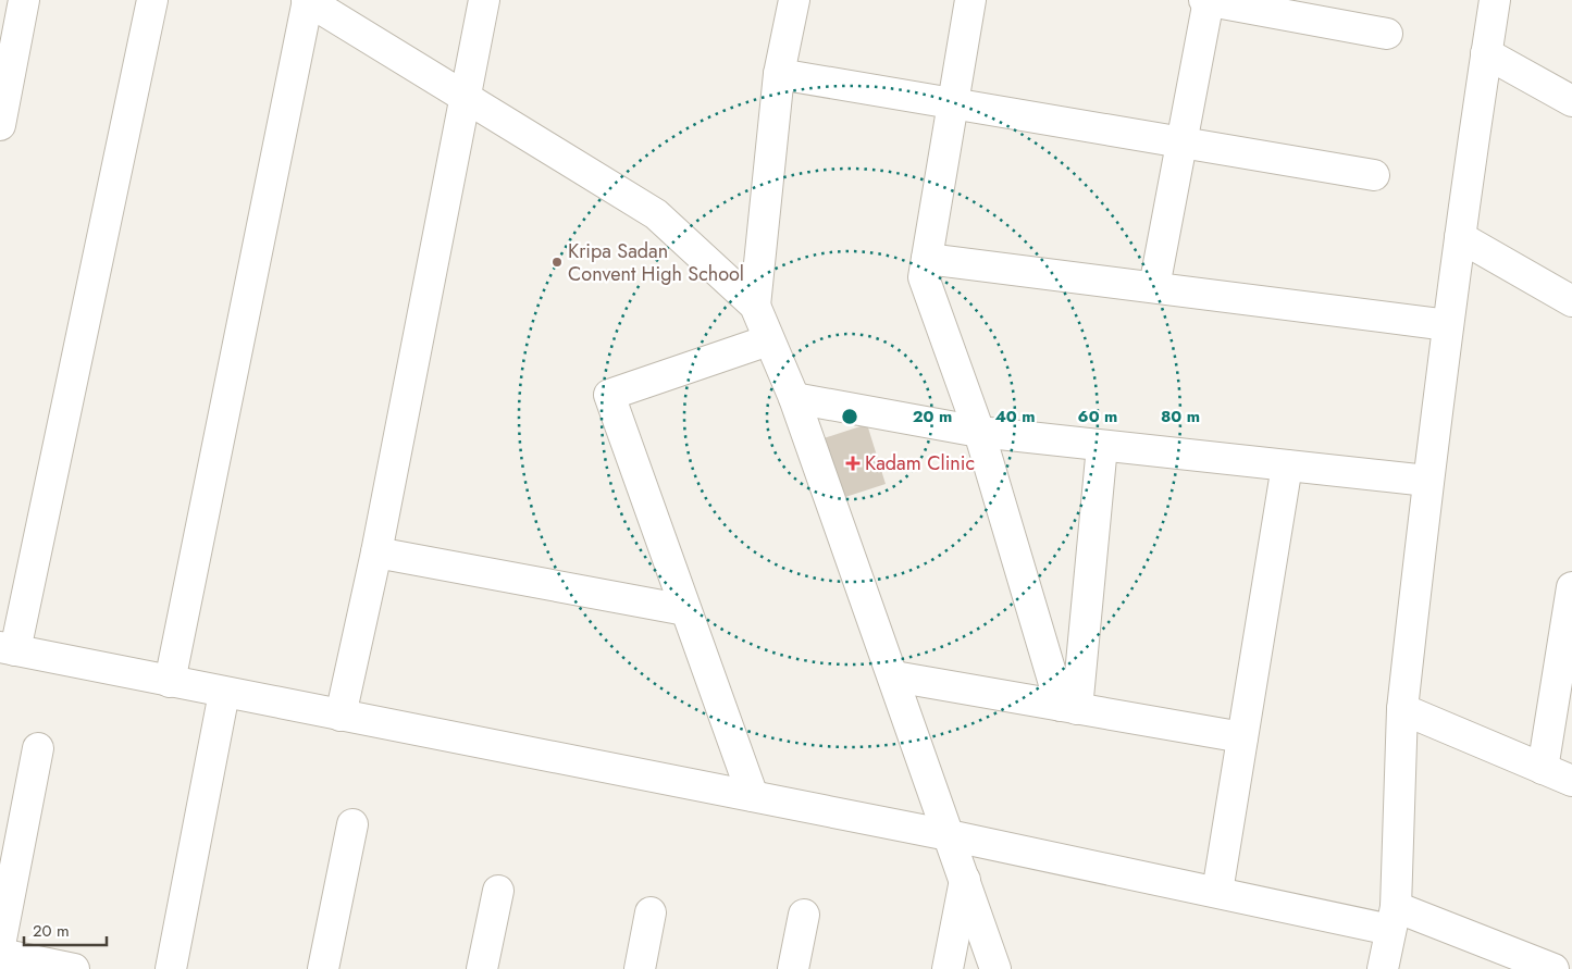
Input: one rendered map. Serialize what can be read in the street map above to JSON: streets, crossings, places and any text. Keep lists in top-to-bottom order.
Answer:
{
  "places": {
    "other": ["Kripa Sadan Convent High School"],
    "health": ["Kadam Clinic"]
  },
  "scale_bar": "20 m",
  "rings": [
    "20 m",
    "40 m",
    "60 m",
    "80 m"
  ]
}
